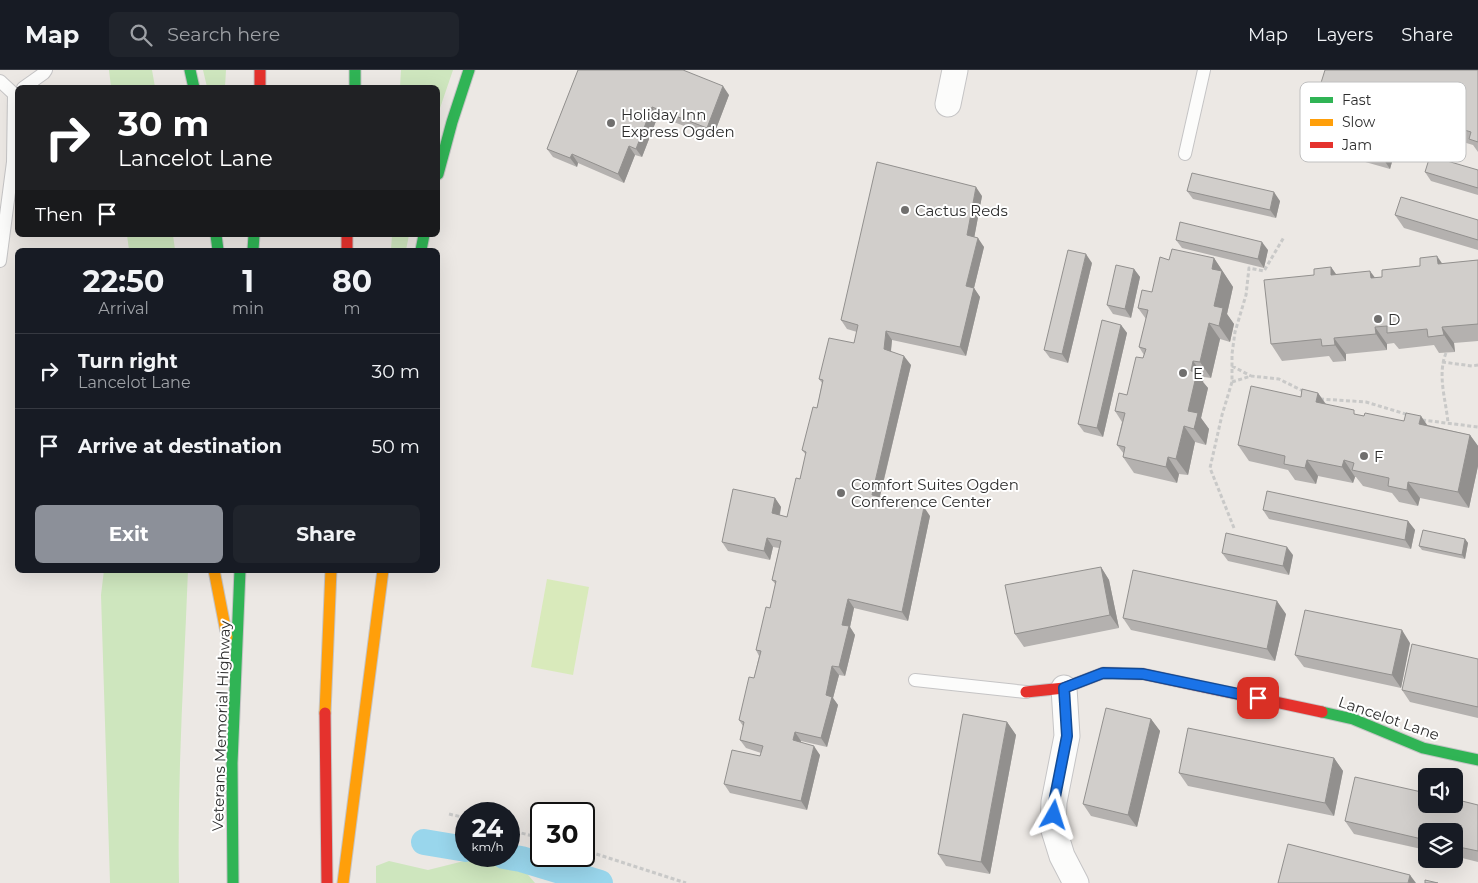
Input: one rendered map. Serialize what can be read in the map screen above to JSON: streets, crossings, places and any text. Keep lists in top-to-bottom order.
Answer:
{
  "streets": {
    "main road": ["Lancelot Lane", "Veterans Memorial Highway"]
  },
  "places": [
    "Holiday Inn Express Ogden",
    "Cactus Reds",
    "D",
    "E",
    "F",
    "Comfort Suites Ogden Conference Center"
  ],
  "legend": ["Fast", "Slow", "Jam"],
  "page": {
    "header": "Map",
    "search": "Search here",
    "nav": ["Map", "Layers", "Share"],
    "turn": ["30 m", "Lancelot Lane"],
    "then": "Then",
    "eta": [
      "22:50",
      "Arrival",
      "1",
      "min",
      "80",
      "m"
    ],
    "list": [
      {
        "name": "Turn right",
        "note": "Lancelot Lane",
        "value": "30 m"
      },
      {
        "name": "Arrive at destination",
        "value": "50 m"
      }
    ],
    "buttons": ["Exit", "Share"],
    "speed": "24 km/h",
    "limit": "30"
  }
}
